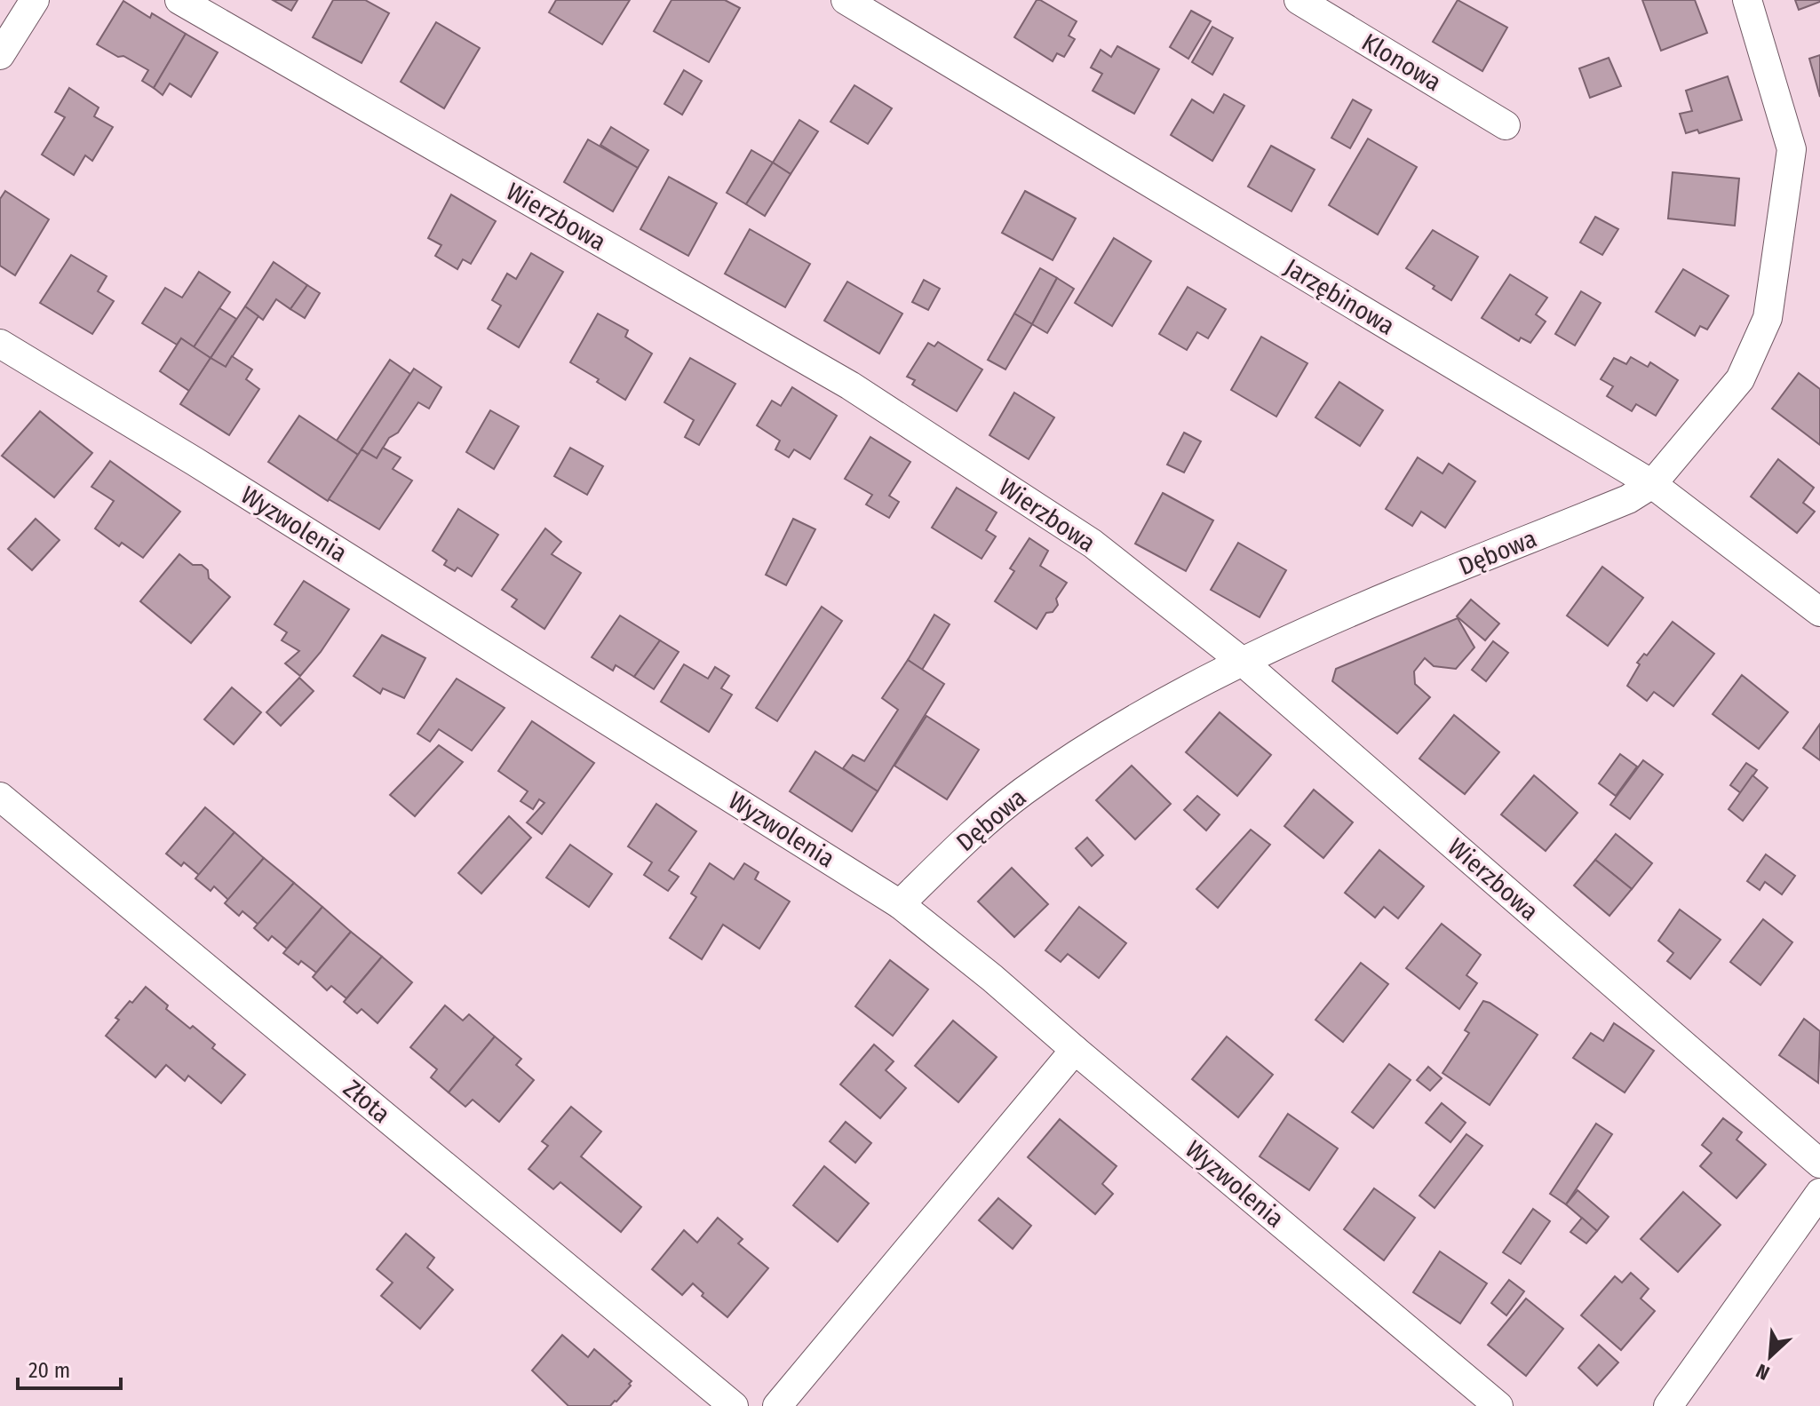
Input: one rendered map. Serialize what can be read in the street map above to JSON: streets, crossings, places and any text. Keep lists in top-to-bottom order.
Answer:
{
  "streets": {
    "street": [
      "Klonowa",
      "Wierzbowa",
      "Jarzębinowa",
      "Wyzwolenia",
      "Dębowa",
      "Złota"
    ]
  },
  "crossings": [
    ["Wierzbowa", "Dębowa"],
    ["Jarzębinowa", "Dębowa"],
    ["Wyzwolenia", "Dębowa"]
  ],
  "scale_bar": "20 m",
  "north": "bottom left"
}
